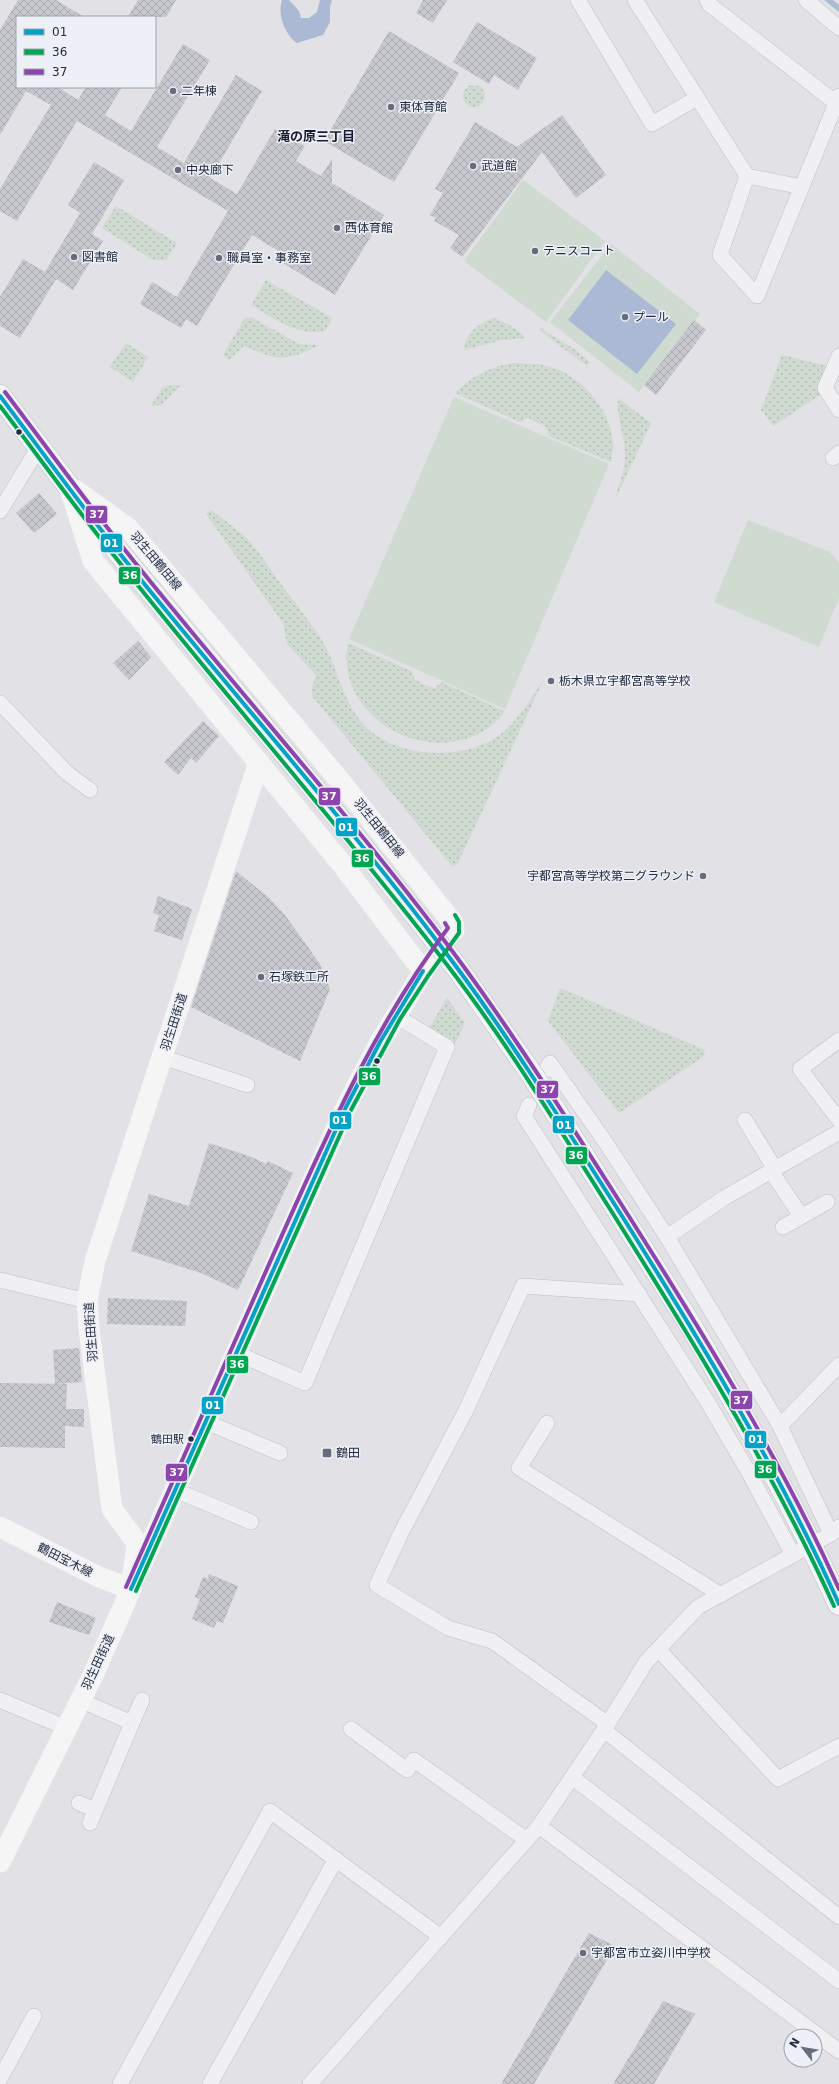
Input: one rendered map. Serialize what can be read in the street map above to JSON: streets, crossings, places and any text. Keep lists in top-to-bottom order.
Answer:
{
  "streets": {
    "main road": ["羽生田鶴田線", "羽生田街道", "鶴田宝木線"]
  },
  "crossings": [
    ["羽生田街道", "鶴田宝木線"]
  ],
  "districts": ["滝の原三丁目"],
  "places": {
    "other": [
      "二年棟",
      "東体育館",
      "武道館",
      "中央廊下",
      "西体育館",
      "テニスコート",
      "図書館",
      "職員室・事務室",
      "プール",
      "栃木県立宇都宮高等学校",
      "宇都宮高等学校第二グラウンド",
      "石塚鉄工所",
      "鶴田駅",
      "宇都宮市立姿川中学校"
    ],
    "transit": ["鶴田"]
  },
  "lines": ["transit line 37", "transit line 01", "transit line 36"],
  "legend": ["01", "36", "37"],
  "north": "top left"
}
